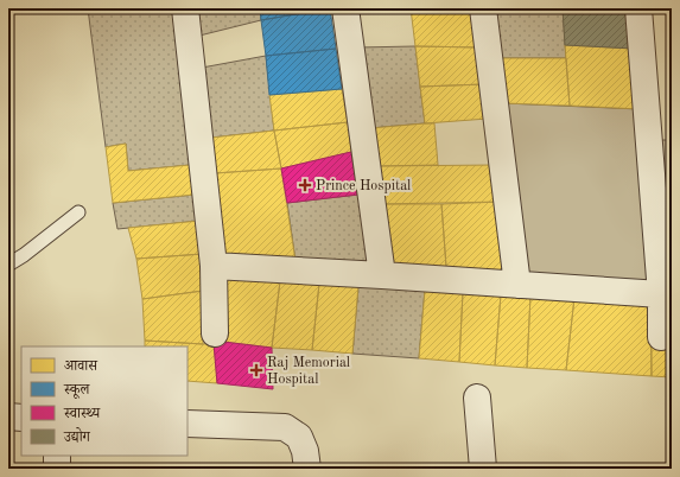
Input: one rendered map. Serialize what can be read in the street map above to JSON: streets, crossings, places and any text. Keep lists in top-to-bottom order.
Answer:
{
  "places": {
    "health": ["Prince Hospital", "Raj Memorial Hospital"]
  },
  "legend": [
    "आवास",
    "स्कूल",
    "स्वास्थ्य",
    "उद्योग"
  ]
}
